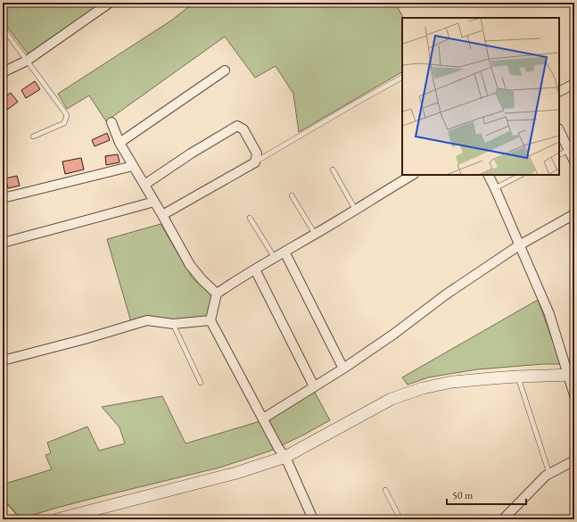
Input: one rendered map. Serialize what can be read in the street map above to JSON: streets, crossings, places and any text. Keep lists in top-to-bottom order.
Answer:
{
  "scale_bar": "50 m"
}
